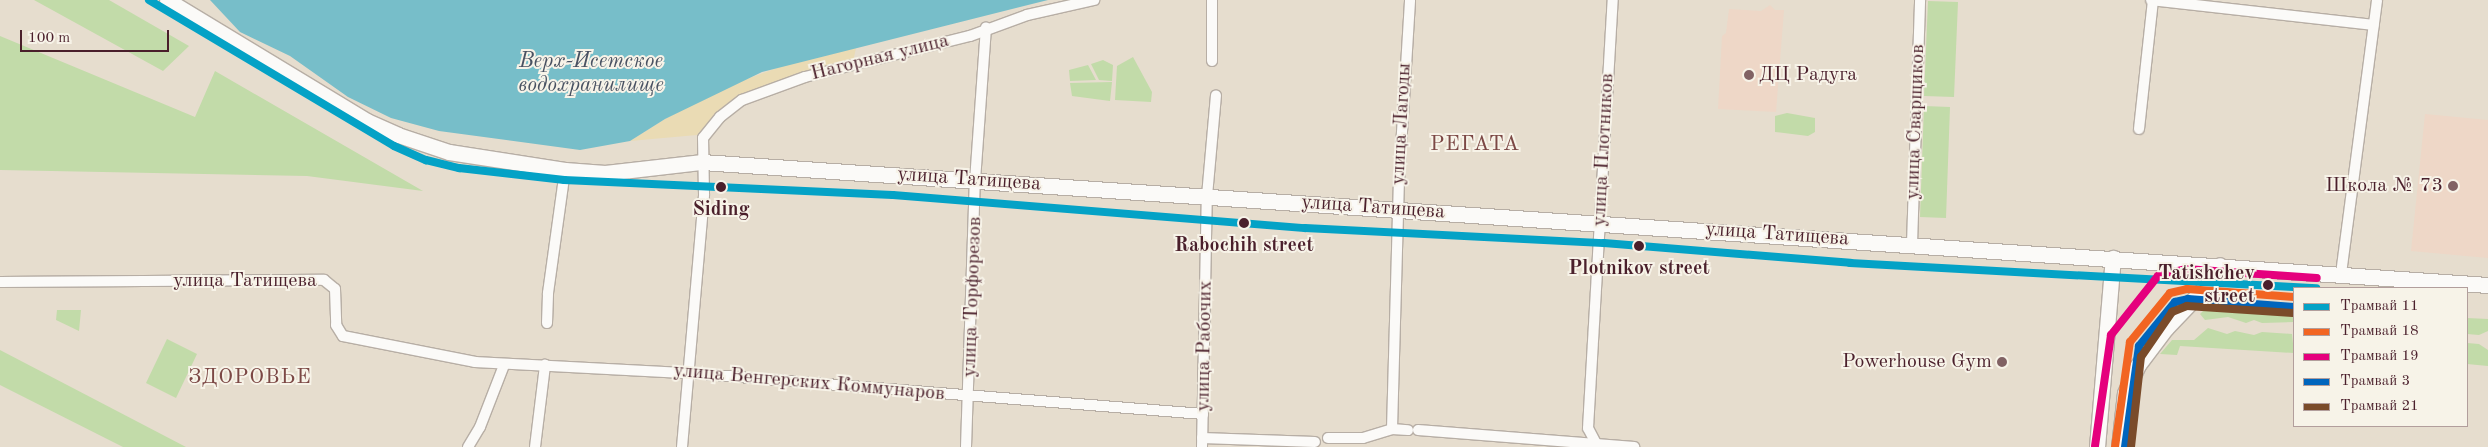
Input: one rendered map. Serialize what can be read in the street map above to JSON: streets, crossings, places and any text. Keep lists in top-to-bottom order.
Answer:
{
  "streets": {
    "street": [
      "Нагорная улица",
      "улица Сварщиков",
      "улица Лагоды",
      "улица Плотников",
      "улица Татищева",
      "улица Торфорезов",
      "улица Рабочих",
      "улица Венгерских Коммунаров"
    ]
  },
  "crossings": [
    ["Нагорная улица", "улица Татищева"],
    ["Нагорная улица", "улица Торфорезов"],
    ["Нагорная улица", "улица Венгерских Коммунаров"],
    ["улица Сварщиков", "улица Татищева"],
    ["улица Лагоды", "улица Татищева"],
    ["улица Плотников", "улица Татищева"],
    ["улица Татищева", "улица Торфорезов"],
    ["улица Татищева", "улица Рабочих"],
    ["улица Татищева", "улица Венгерских Коммунаров"],
    ["улица Торфорезов", "улица Венгерских Коммунаров"],
    ["улица Рабочих", "улица Венгерских Коммунаров"]
  ],
  "districts": ["РЕГАТА", "ЗДОРОВЬЕ"],
  "water": ["Верх-Исетское водохранилище"],
  "places": [
    "ДЦ Радуга",
    "Школа № 73",
    "Siding",
    "Rabochih street",
    "Plotnikov street",
    "Tatishchev street",
    "Powerhouse Gym"
  ],
  "lines": [
    "tram line 11",
    "tram line 19",
    "tram line 18",
    "tram line 3",
    "tram line 21"
  ],
  "legend": [
    "Трамвай 11",
    "Трамвай 18",
    "Трамвай 19",
    "Трамвай 3",
    "Трамвай 21"
  ],
  "scale_bar": "100 m"
}
